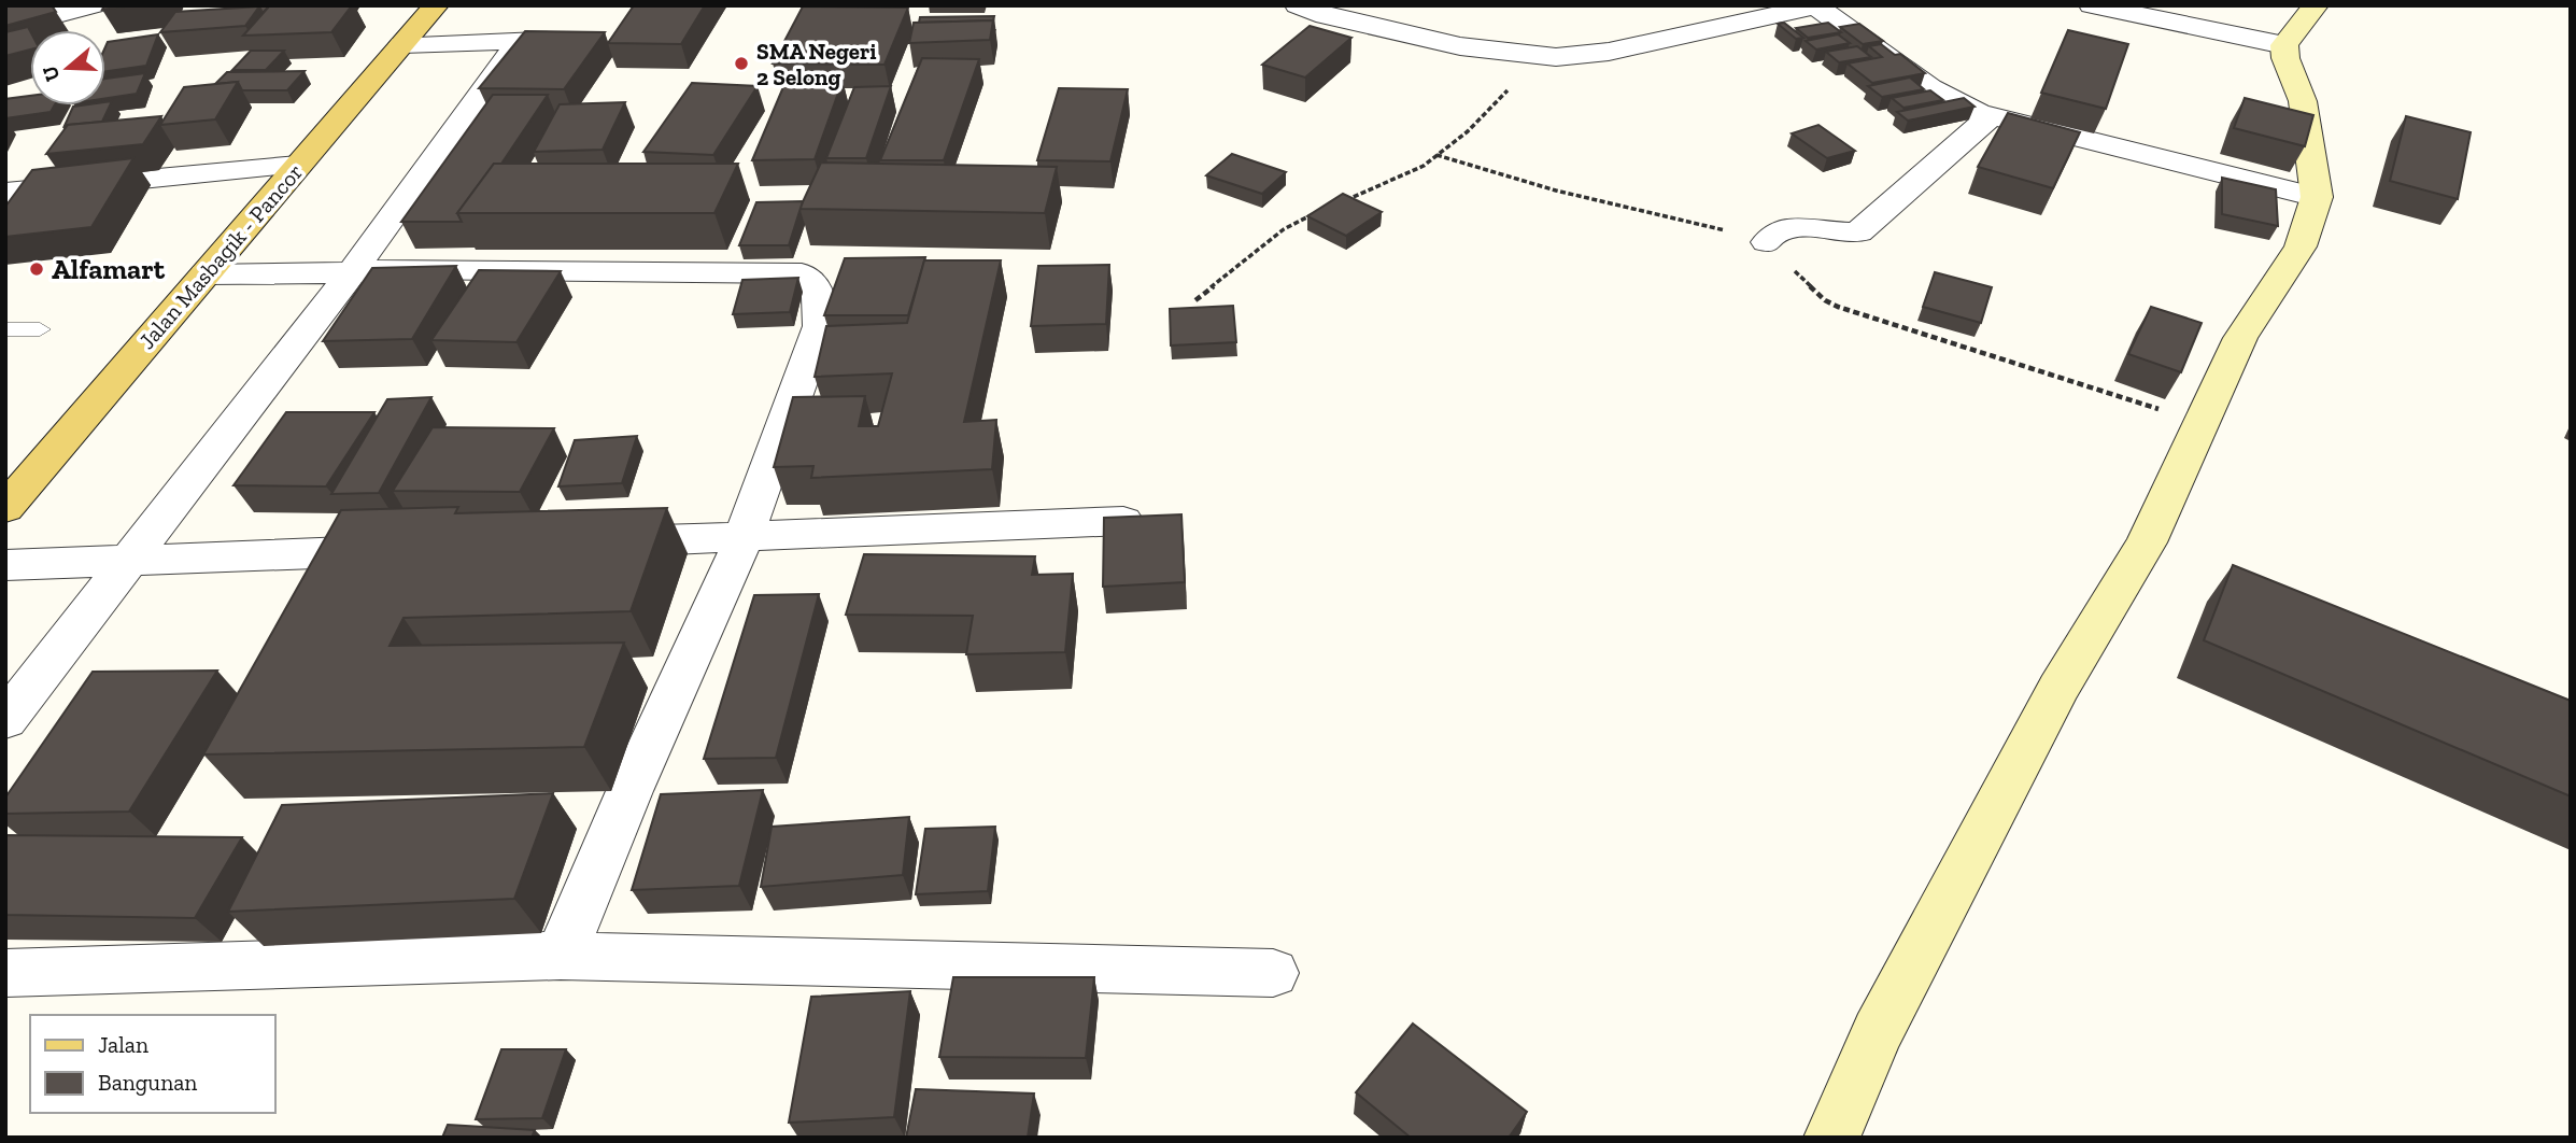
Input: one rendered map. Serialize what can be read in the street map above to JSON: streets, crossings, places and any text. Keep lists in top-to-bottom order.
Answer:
{
  "streets": {
    "main road": ["Jalan Masbagik - Pancor"]
  },
  "places": ["SMA Negeri 2 Selong", "Alfamart"],
  "legend": ["Jalan", "Bangunan"],
  "north": "left"
}
